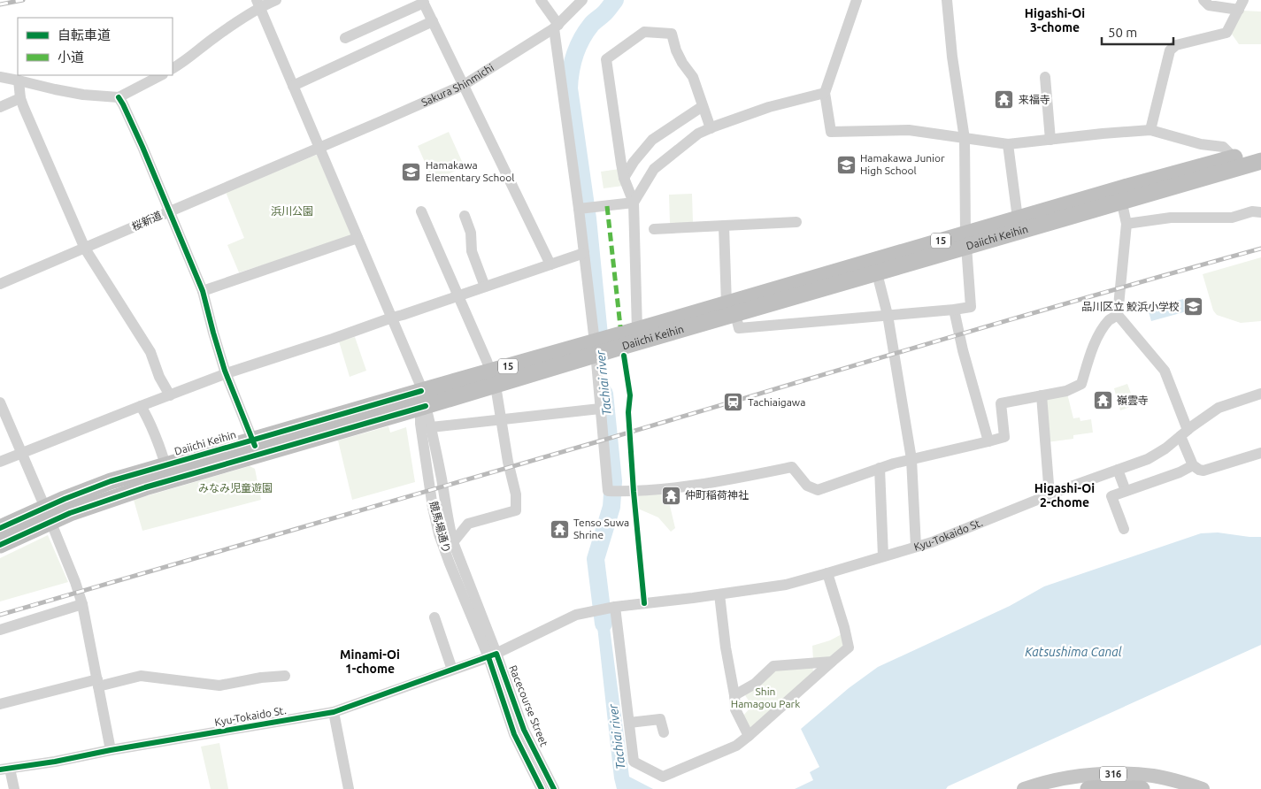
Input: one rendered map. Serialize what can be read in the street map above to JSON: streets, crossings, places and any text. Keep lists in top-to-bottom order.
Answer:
{
  "streets": {
    "highway": ["Daiichi Keihin", "15"],
    "main road": ["316"],
    "street": [
      "Sakura Shinmichi",
      "桜新道",
      "競馬場通り",
      "Kyu-Tokaido St.",
      "Racecourse Street"
    ]
  },
  "crossings": [
    ["Sakura Shinmichi", "桜新道"],
    ["Daiichi Keihin", "競馬場通り"],
    ["競馬場通り", "Kyu-Tokaido St."],
    ["競馬場通り", "Racecourse Street"],
    ["Kyu-Tokaido St.", "Racecourse Street"]
  ],
  "districts": ["Higashi-Oi 3-chome", "Higashi-Oi 2-chome", "Minami-Oi 1-chome"],
  "water": ["Tachiai river", "Katsushima Canal"],
  "parks": ["浜川公園", "みなみ児童遊園", "Shin Hamagou Park"],
  "places": {
    "temple": [
      "来福寺",
      "嶺雲寺",
      "仲町稲荷神社",
      "Tenso Suwa Shrine"
    ],
    "school or university": ["Hamakawa Junior High School", "Hamakawa Elementary School", "品川区立 鮫浜小学校"],
    "station": ["Tachiaigawa"]
  },
  "legend": ["自転車道", "小道"],
  "scale_bar": "50 m"
}
